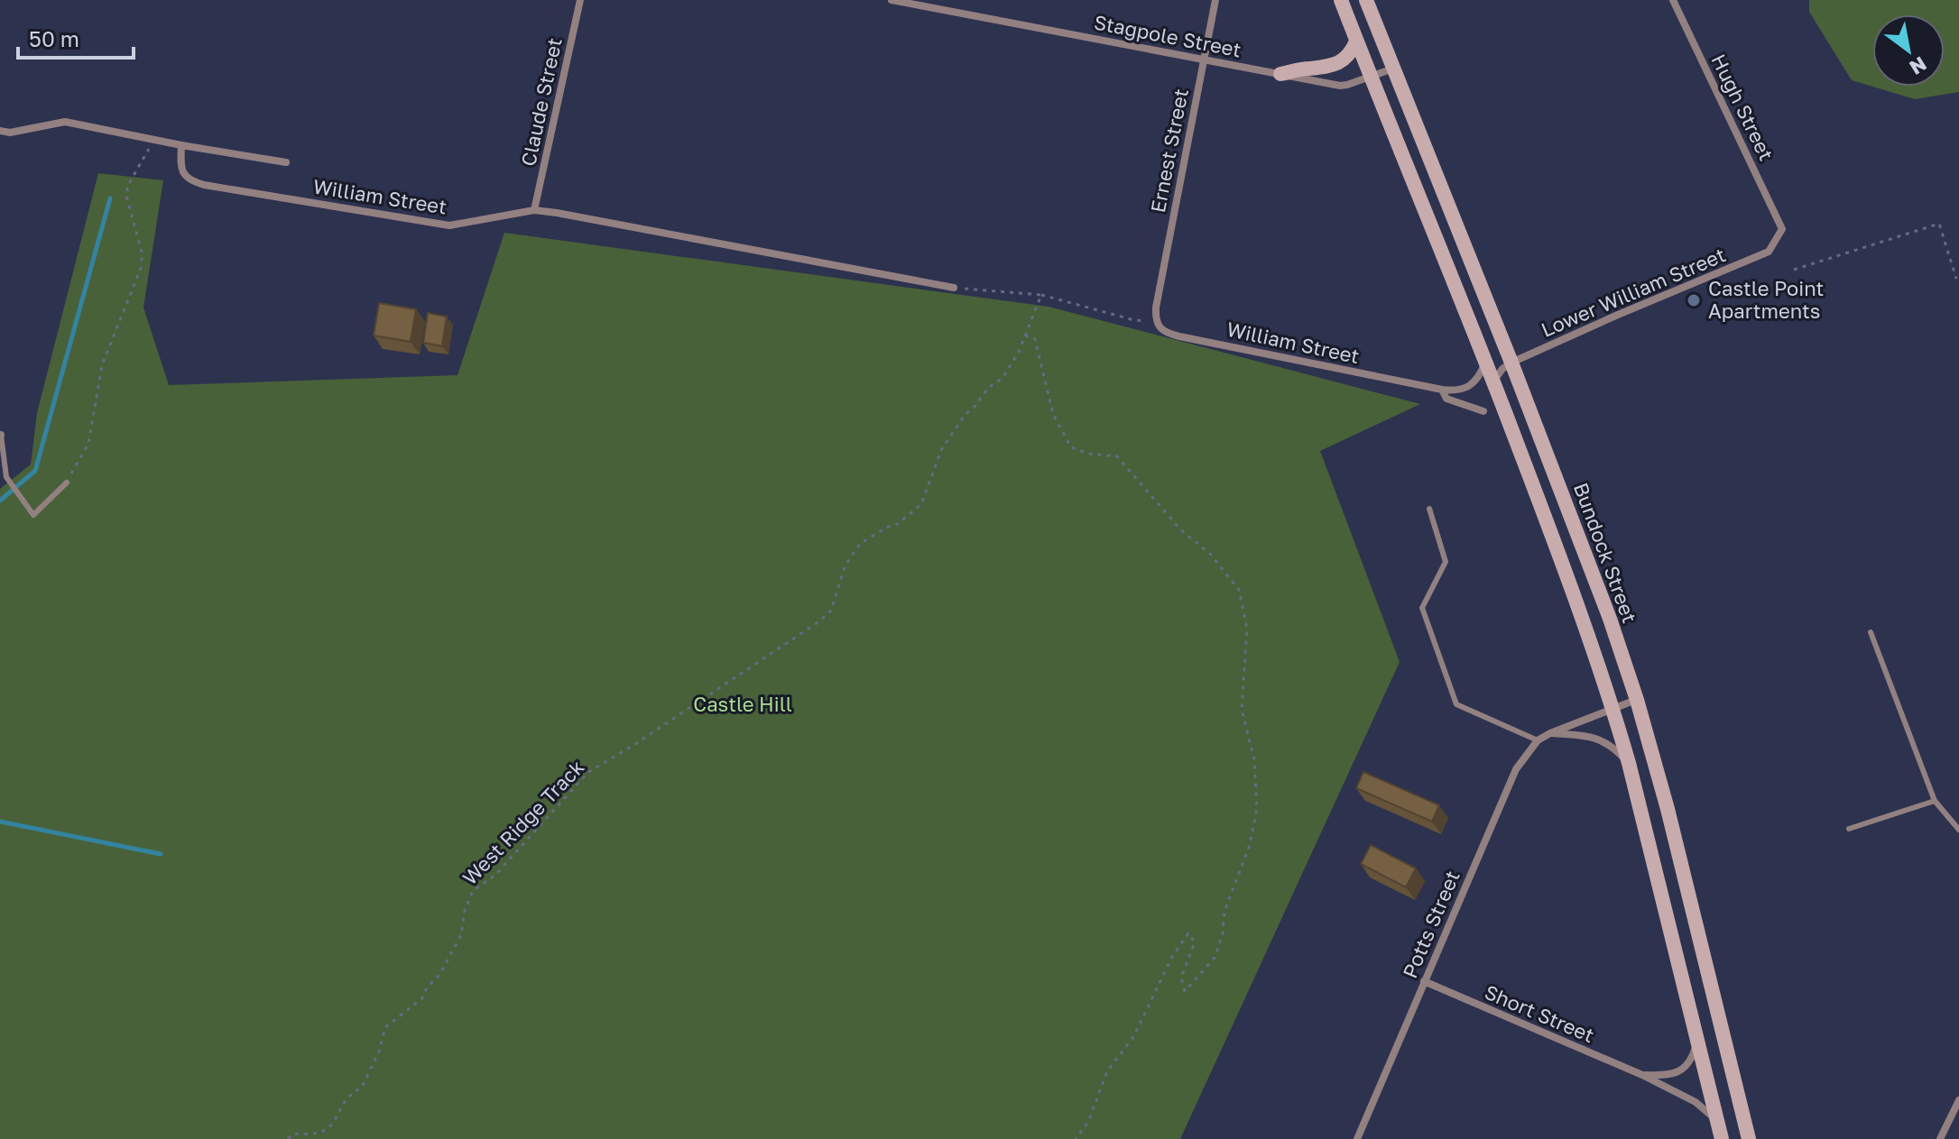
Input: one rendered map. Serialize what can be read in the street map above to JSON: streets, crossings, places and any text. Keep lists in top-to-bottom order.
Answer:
{
  "streets": {
    "main road": ["Bundock Street"],
    "street": [
      "Stagpole Street",
      "Claude Street",
      "Hugh Street",
      "Ernest Street",
      "William Street",
      "Lower William Street",
      "Potts Street",
      "Short Street"
    ],
    "path": ["West Ridge Track"]
  },
  "crossings": [
    ["Stagpole Street", "Ernest Street"],
    ["Stagpole Street", "Bundock Street"],
    ["Claude Street", "William Street"],
    ["Hugh Street", "Lower William Street"],
    ["Ernest Street", "William Street"],
    ["Lower William Street", "Bundock Street"],
    ["Bundock Street", "Potts Street"],
    ["Potts Street", "Short Street"]
  ],
  "parks": ["Castle Hill"],
  "places": ["Castle Point Apartments"],
  "scale_bar": "50 m",
  "north": "bottom right"
}
